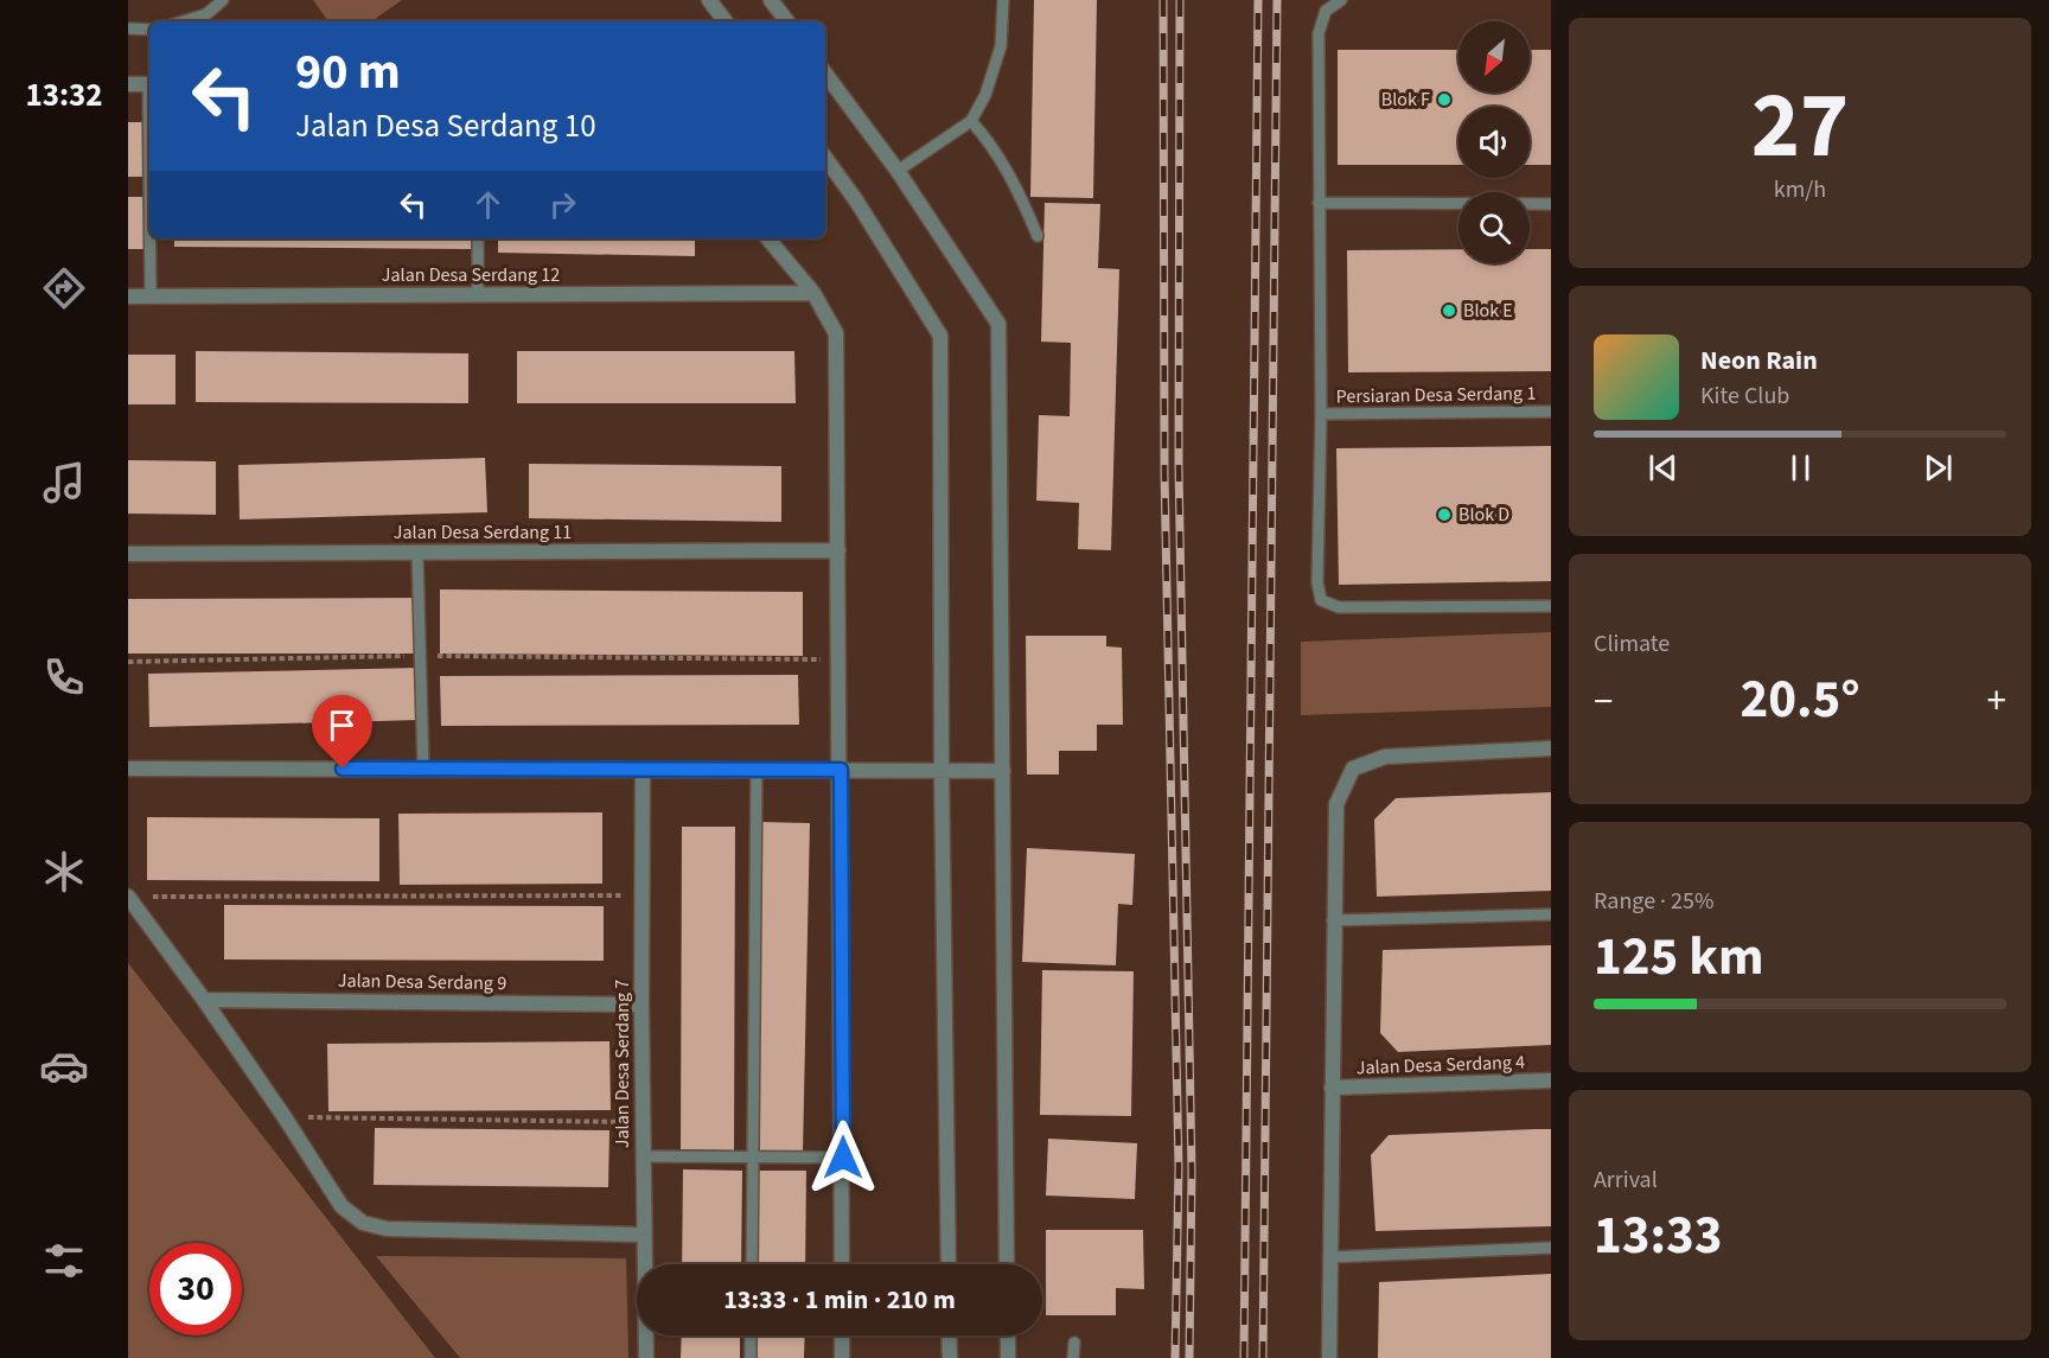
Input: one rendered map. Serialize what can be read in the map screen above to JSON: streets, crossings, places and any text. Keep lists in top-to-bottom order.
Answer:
{
  "streets": {
    "street": [
      "Jalan Desa Serdang 12",
      "Jalan Desa Serdang 11",
      "Jalan Desa Serdang 9",
      "Jalan Desa Serdang 7",
      "Jalan Desa Serdang 4"
    ],
    "lane": ["Persiaran Desa Serdang 1"]
  },
  "crossings": [
    ["Jalan Desa Serdang 9", "Jalan Desa Serdang 7"]
  ],
  "places": ["Blok F", "Blok E", "Blok D"],
  "north": "bottom left",
  "page": {
    "tabs": "13:32",
    "tile": [
      ["27", "km/h"],
      "Climate",
      ["Range · 25%", "125 km"],
      ["Arrival", "13:33"]
    ],
    "turn": ["90 m", "Jalan Desa Serdang 10"],
    "song": ["Neon Rain", "Kite Club"],
    "heat": ["−", "20.5°", "+"],
    "limit": "30",
    "trip": "13:33 · 1 min · 210 m"
  }
}
